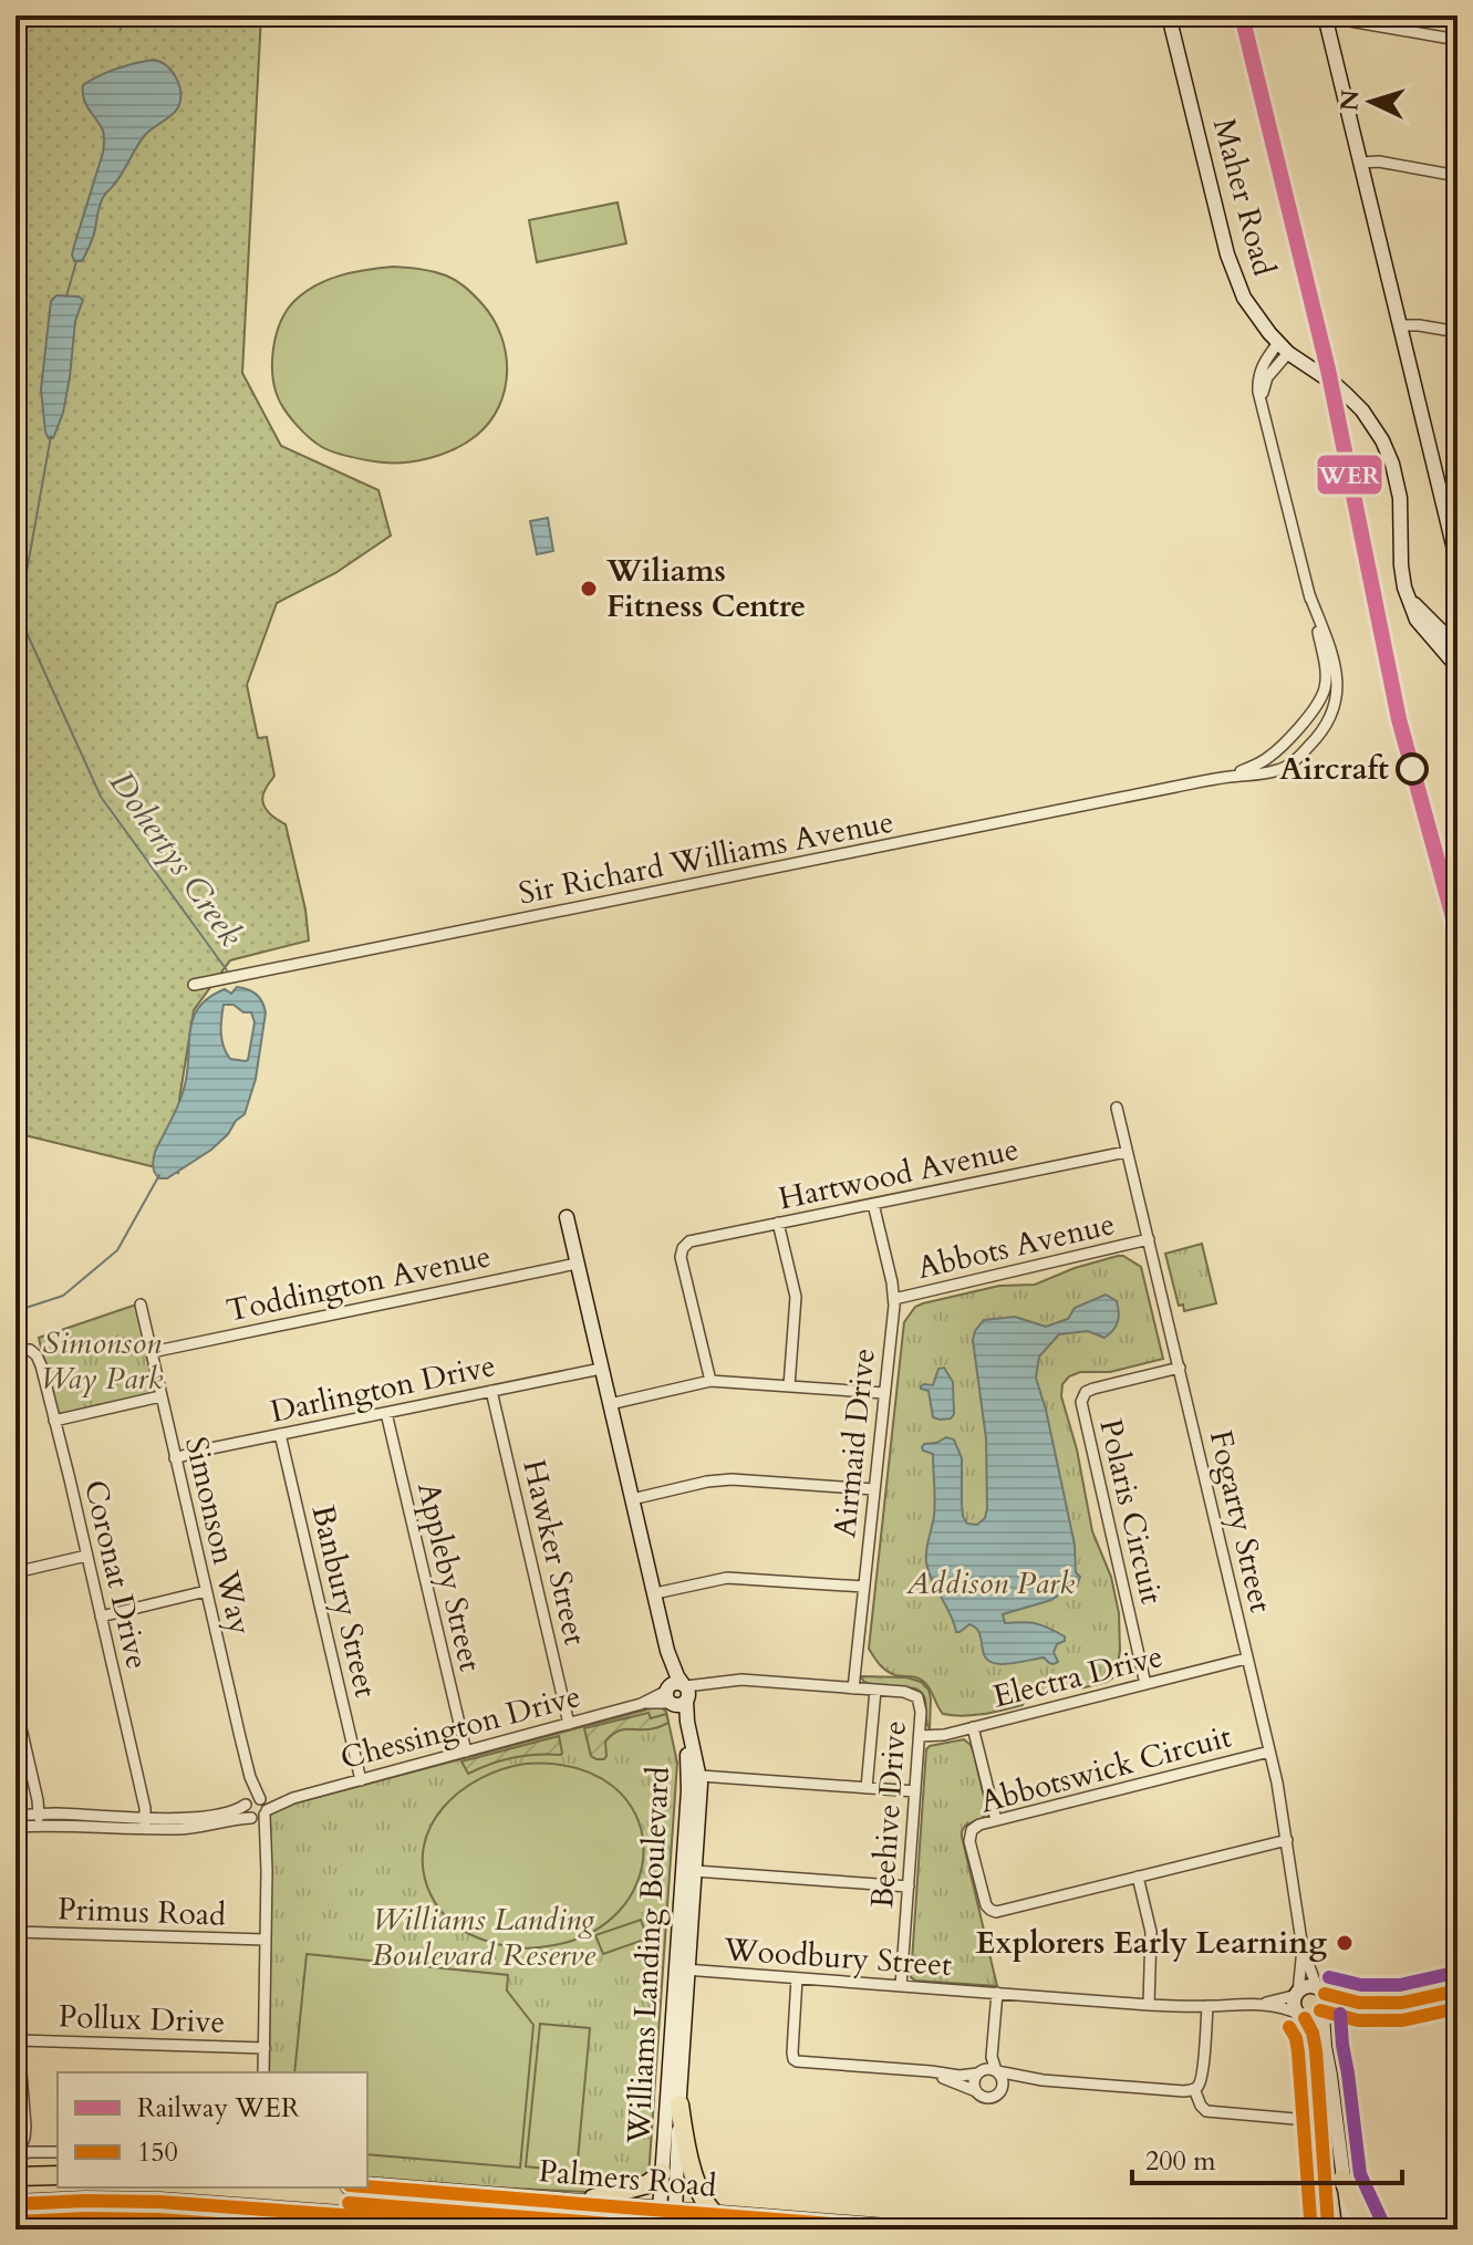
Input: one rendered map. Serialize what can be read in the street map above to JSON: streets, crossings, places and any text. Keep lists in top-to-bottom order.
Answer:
{
  "streets": {
    "highway": ["Palmers Road"],
    "street": [
      "Maher Road",
      "Sir Richard Williams Avenue",
      "Hartwood Avenue",
      "Abbots Avenue",
      "Toddington Avenue",
      "Darlington Drive",
      "Airmaid Drive",
      "Polaris Circuit",
      "Fogarty Street",
      "Simonson Way",
      "Hawker Street",
      "Coronat Drive",
      "Appleby Street",
      "Banbury Street",
      "Electra Drive",
      "Chessington Drive",
      "Abbotswick Circuit",
      "Beehive Drive",
      "Primus Road",
      "Williams Landing Boulevard",
      "Woodbury Street",
      "Pollux Drive"
    ]
  },
  "crossings": [
    ["Maher Road", "Sir Richard Williams Avenue"],
    ["Hartwood Avenue", "Airmaid Drive"],
    ["Hartwood Avenue", "Fogarty Street"],
    ["Abbots Avenue", "Airmaid Drive"],
    ["Abbots Avenue", "Fogarty Street"],
    ["Toddington Avenue", "Simonson Way"],
    ["Toddington Avenue", "Williams Landing Boulevard"],
    ["Darlington Drive", "Simonson Way"],
    ["Darlington Drive", "Hawker Street"],
    ["Darlington Drive", "Appleby Street"],
    ["Darlington Drive", "Banbury Street"],
    ["Darlington Drive", "Williams Landing Boulevard"],
    ["Airmaid Drive", "Beehive Drive"],
    ["Polaris Circuit", "Fogarty Street"],
    ["Polaris Circuit", "Electra Drive"],
    ["Fogarty Street", "Electra Drive"],
    ["Fogarty Street", "Abbotswick Circuit"],
    ["Fogarty Street", "Woodbury Street"],
    ["Simonson Way", "Chessington Drive"],
    ["Hawker Street", "Chessington Drive"],
    ["Appleby Street", "Chessington Drive"],
    ["Banbury Street", "Chessington Drive"],
    ["Electra Drive", "Beehive Drive"],
    ["Chessington Drive", "Beehive Drive"],
    ["Chessington Drive", "Williams Landing Boulevard"],
    ["Beehive Drive", "Williams Landing Boulevard"],
    ["Beehive Drive", "Woodbury Street"],
    ["Williams Landing Boulevard", "Woodbury Street"],
    ["Williams Landing Boulevard", "Palmers Road"]
  ],
  "water": ["Dohertys Creek"],
  "parks": ["Simonson Way Park", "Addison Park", "Williams Landing Boulevard Reserve"],
  "places": ["Wiliams Fitness Centre", "Aircraft", "Explorers Early Learning"],
  "lines": ["rail line WER", "transit line 150"],
  "legend": ["Railway WER", "150"],
  "scale_bar": "200 m",
  "north": "left"
}
